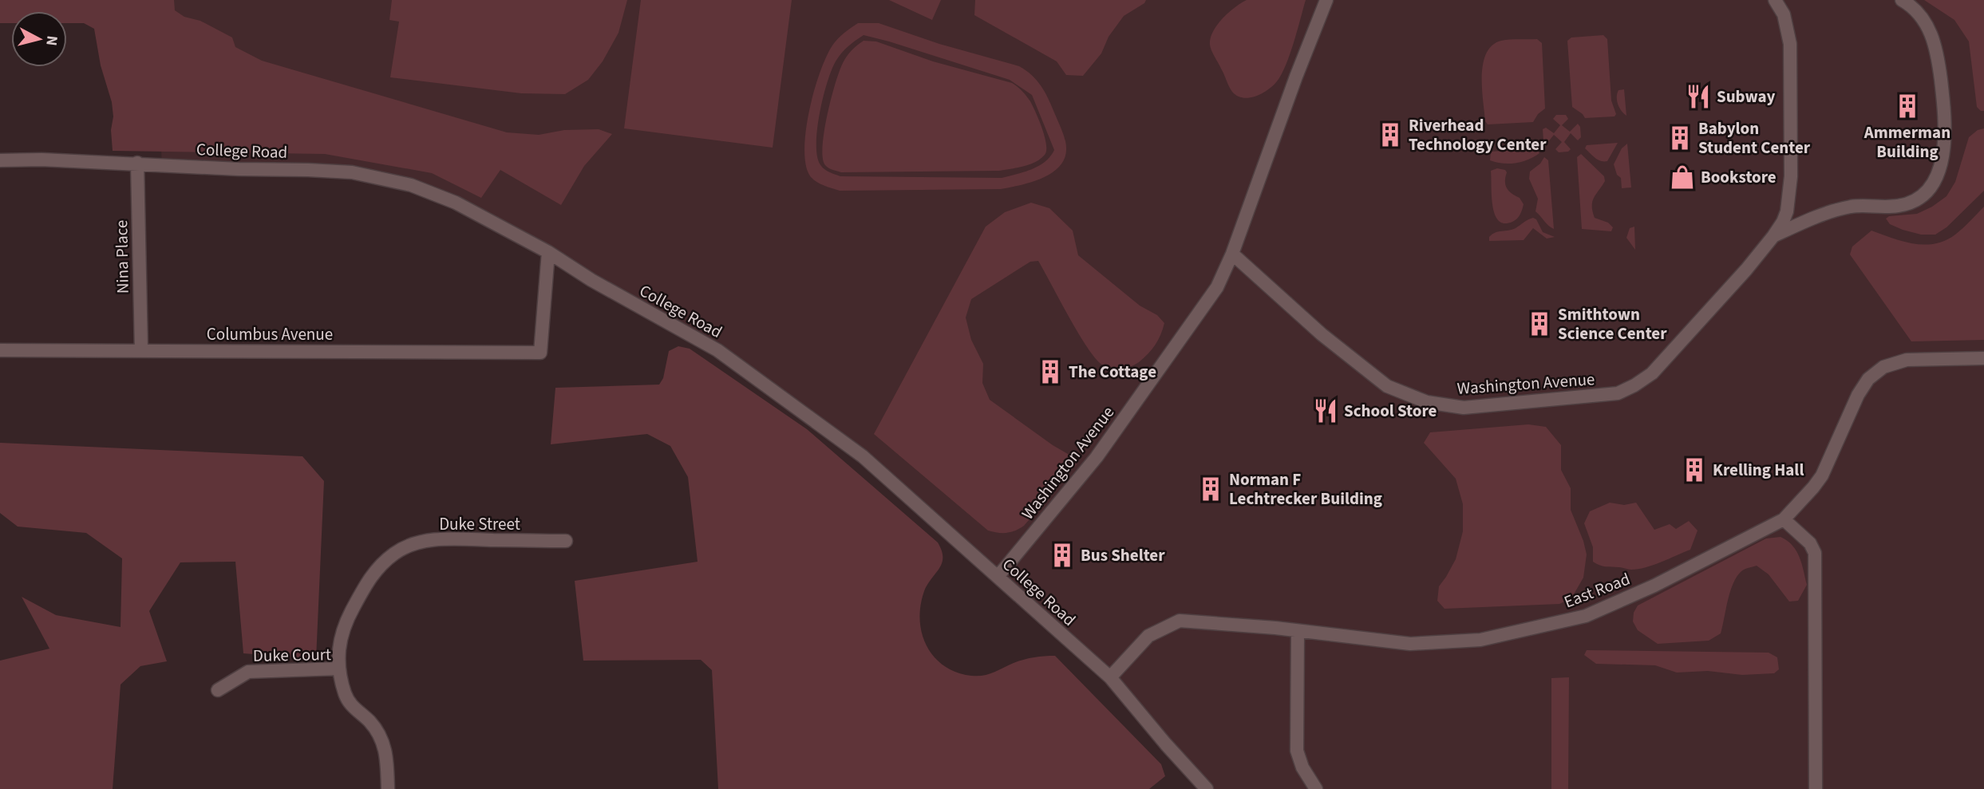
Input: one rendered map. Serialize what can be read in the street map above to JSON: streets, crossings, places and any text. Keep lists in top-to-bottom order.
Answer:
{
  "streets": {
    "street": [
      "College Road",
      "Nina Place",
      "Columbus Avenue",
      "Washington Avenue",
      "Duke Street",
      "East Road",
      "Duke Court"
    ]
  },
  "crossings": [
    ["College Road", "Nina Place"],
    ["College Road", "Columbus Avenue"],
    ["College Road", "Washington Avenue"],
    ["College Road", "East Road"],
    ["Nina Place", "Columbus Avenue"],
    ["Duke Street", "Duke Court"]
  ],
  "places": {
    "restaurant": ["Subway", "School Store"],
    "building": [
      "Ammerman Building",
      "Riverhead Technology Center",
      "Babylon Student Center",
      "Smithtown Science Center",
      "The Cottage",
      "Krelling Hall",
      "Norman F Lechtrecker Building",
      "Bus Shelter"
    ],
    "shop": ["Bookstore"]
  },
  "north": "right"
}
